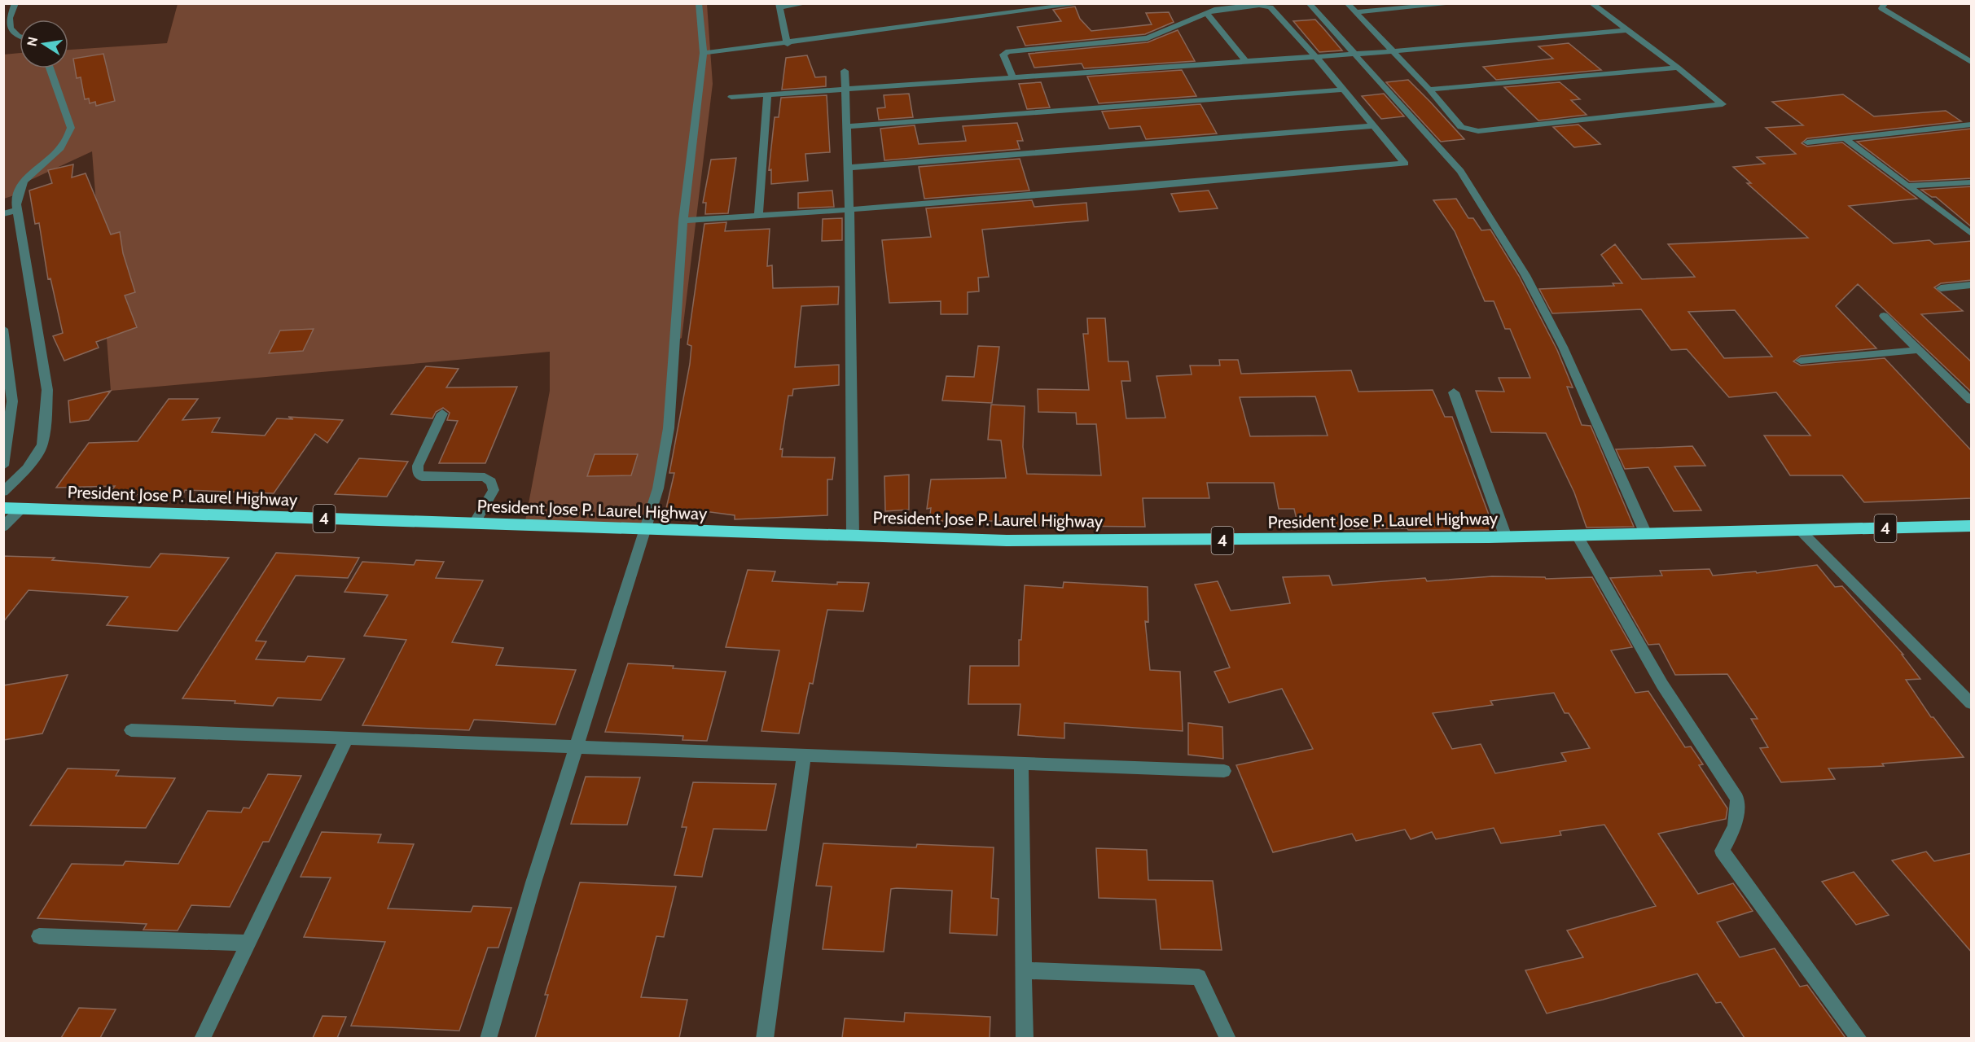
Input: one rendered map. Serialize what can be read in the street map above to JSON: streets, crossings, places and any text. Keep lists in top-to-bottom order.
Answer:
{
  "streets": {
    "highway": ["President Jose P. Laurel Highway", "4"]
  },
  "north": "left"
}
